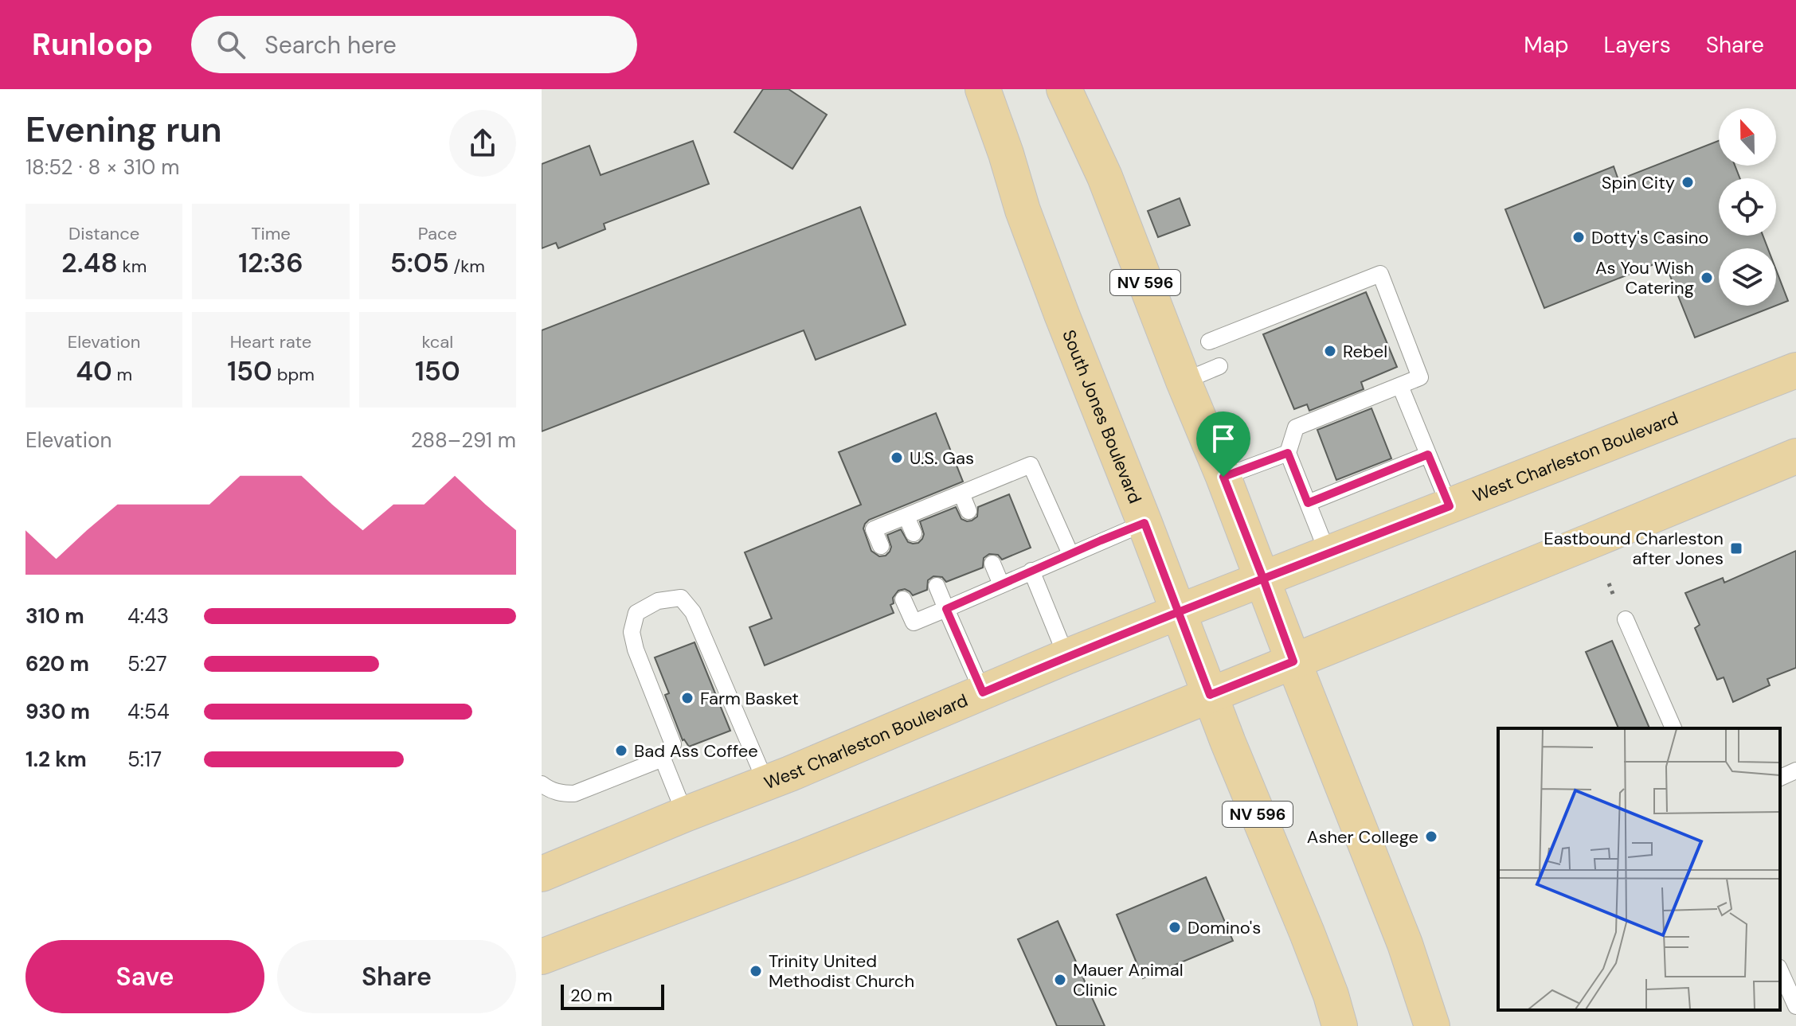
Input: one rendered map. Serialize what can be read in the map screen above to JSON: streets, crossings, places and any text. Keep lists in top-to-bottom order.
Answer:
{
  "streets": {
    "main road": ["NV 596", "South Jones Boulevard", "West Charleston Boulevard"]
  },
  "crossings": [
    ["NV 596", "West Charleston Boulevard"],
    ["South Jones Boulevard", "West Charleston Boulevard"]
  ],
  "places": {
    "other": [
      "Spin City",
      "Dotty's Casino",
      "As You Wish Catering",
      "Rebel",
      "U.S. Gas",
      "Farm Basket",
      "Bad Ass Coffee",
      "Asher College",
      "Domino's",
      "Trinity United Methodist Church",
      "Mauer Animal Clinic"
    ],
    "transit": ["Eastbound Charleston after Jones"]
  },
  "scale_bar": "20 m",
  "north": "top",
  "page": {
    "header": "Runloop",
    "search": "Search here",
    "nav": ["Map", "Layers", "Share"],
    "heading": ["Evening run", "18:52 · 8 × 310 m"],
    "stats": [
      ["Distance", "2.48 km"],
      ["Time", "12:36"],
      ["Pace", "5:05 /km"],
      ["Elevation", "40 m"],
      ["Heart rate", "150 bpm"],
      ["kcal", "150"]
    ],
    "chart": ["Elevation", "288–291 m"],
    "list": [
      {
        "name": "310 m",
        "note": "4:43"
      },
      {
        "name": "620 m",
        "note": "5:27"
      },
      {
        "name": "930 m",
        "note": "4:54"
      },
      {
        "name": "1.2 km",
        "note": "5:17"
      }
    ],
    "buttons": ["Save", "Share"],
    "scale": "20 m"
  }
}
